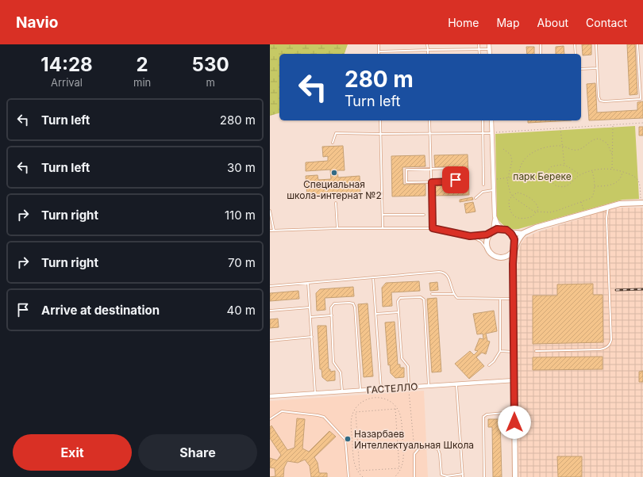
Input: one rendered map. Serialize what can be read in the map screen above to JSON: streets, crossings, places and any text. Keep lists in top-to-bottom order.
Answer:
{
  "streets": {
    "street": ["ГАСТЕЛЛО"]
  },
  "parks": ["парк Береке"],
  "places": ["Специальная школа-интернат №2", "Назарбаев Интеллектуальная Школа"],
  "page": {
    "header": "Navio",
    "nav": [
      "Home",
      "Map",
      "About",
      "Contact"
    ],
    "eta": [
      "14:28",
      "Arrival",
      "2",
      "min",
      "530",
      "m"
    ],
    "turn": ["280 m", "Turn left"],
    "list": [
      {
        "name": "Turn left",
        "value": "280 m"
      },
      {
        "name": "Turn left",
        "value": "30 m"
      },
      {
        "name": "Turn right",
        "value": "110 m"
      },
      {
        "name": "Turn right",
        "value": "70 m"
      },
      {
        "name": "Arrive at destination",
        "value": "40 m"
      }
    ],
    "buttons": ["Exit", "Share"]
  }
}
